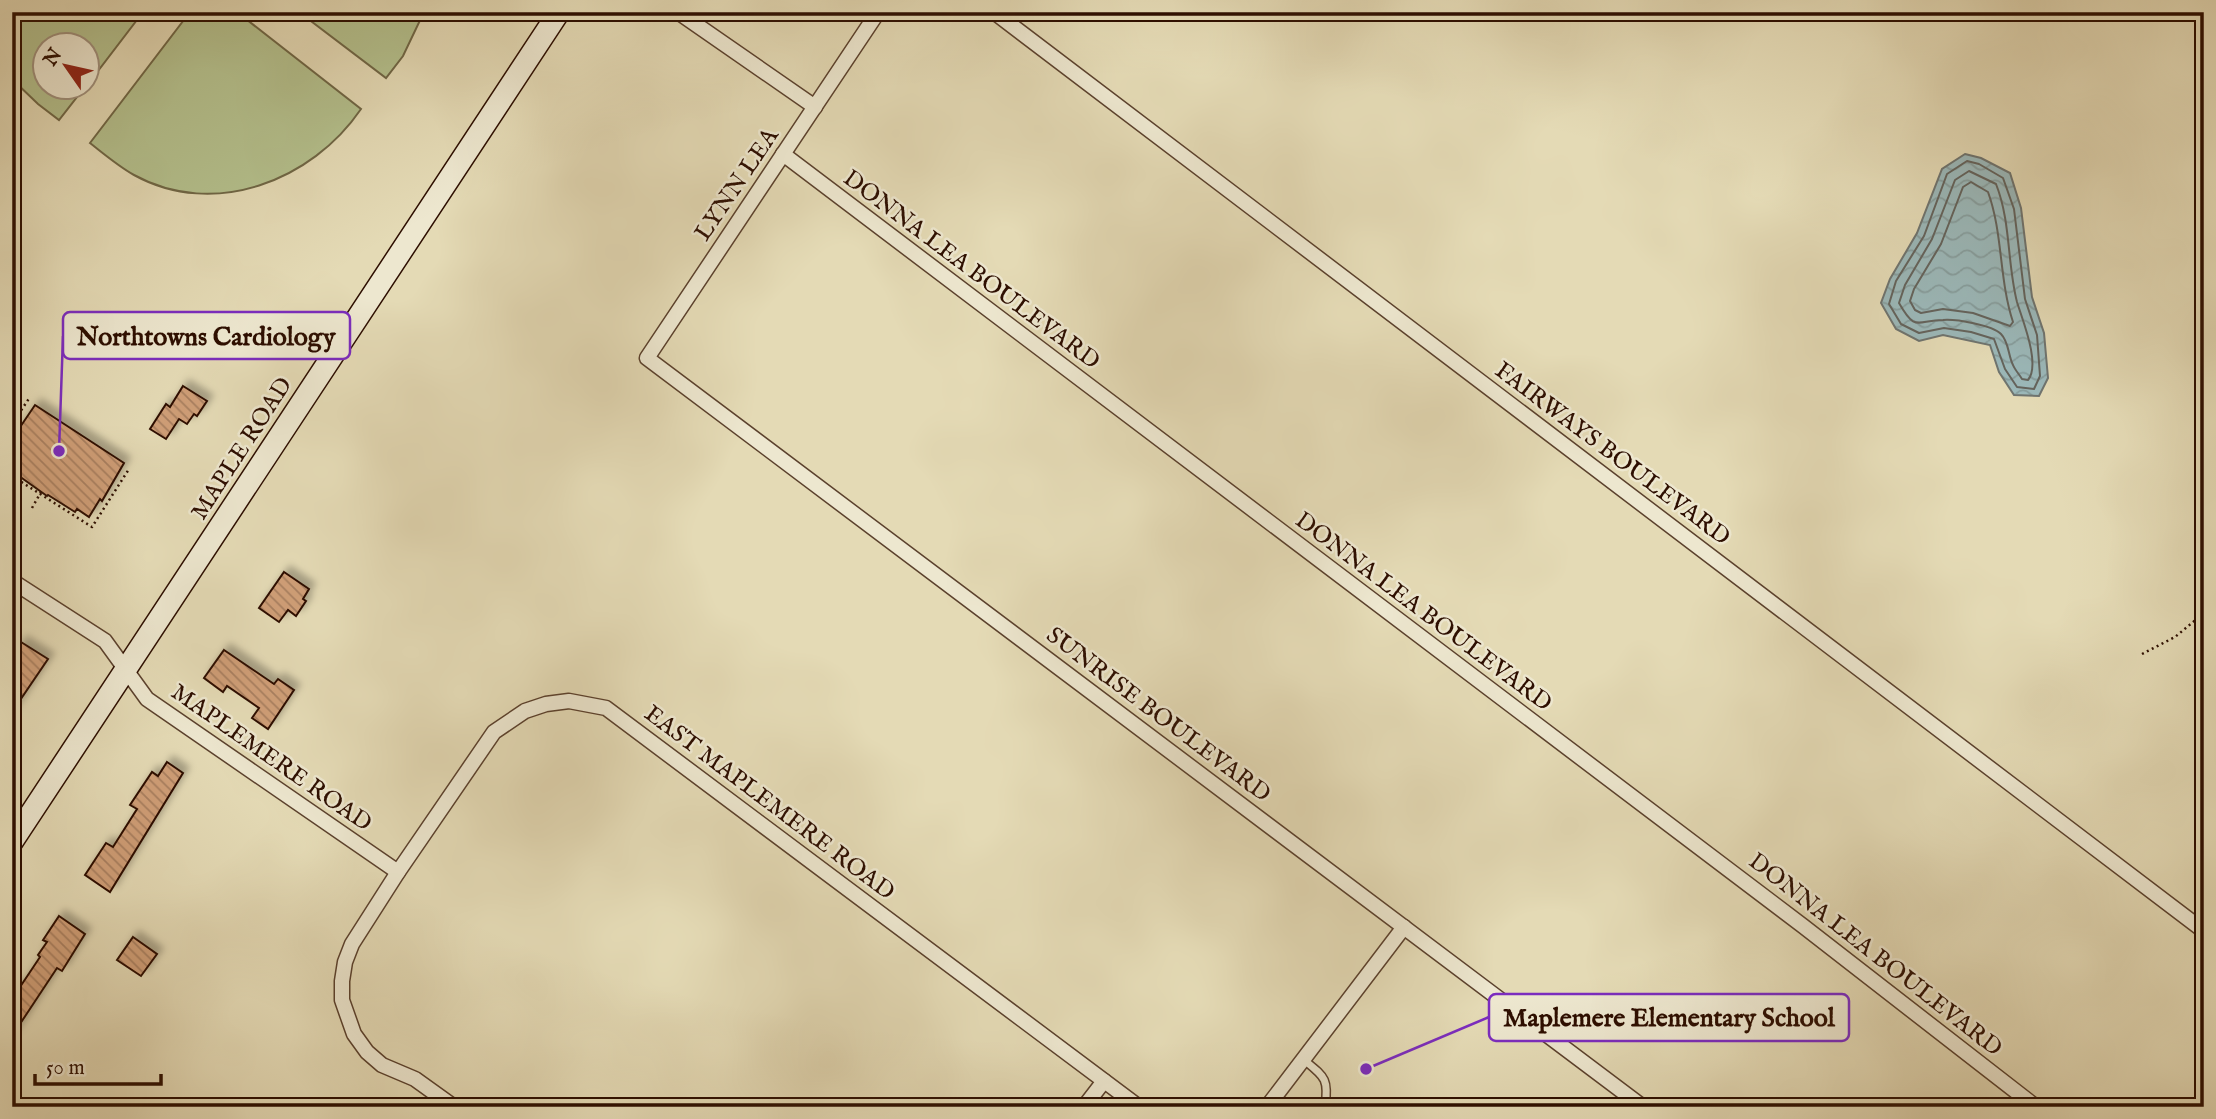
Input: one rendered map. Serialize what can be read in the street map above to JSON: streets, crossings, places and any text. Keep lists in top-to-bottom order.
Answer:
{
  "streets": {
    "main road": ["MAPLE ROAD"],
    "street": [
      "LYNN LEA",
      "DONNA LEA BOULEVARD",
      "FAIRWAYS BOULEVARD",
      "SUNRISE BOULEVARD",
      "MAPLEMERE ROAD",
      "EAST MAPLEMERE ROAD"
    ]
  },
  "crossings": [
    ["LYNN LEA", "DONNA LEA BOULEVARD"],
    ["LYNN LEA", "SUNRISE BOULEVARD"],
    ["MAPLE ROAD", "MAPLEMERE ROAD"],
    ["MAPLEMERE ROAD", "EAST MAPLEMERE ROAD"]
  ],
  "places": ["Northtowns Cardiology", "Maplemere Elementary School"],
  "scale_bar": "50 m",
  "north": "top left"
}
